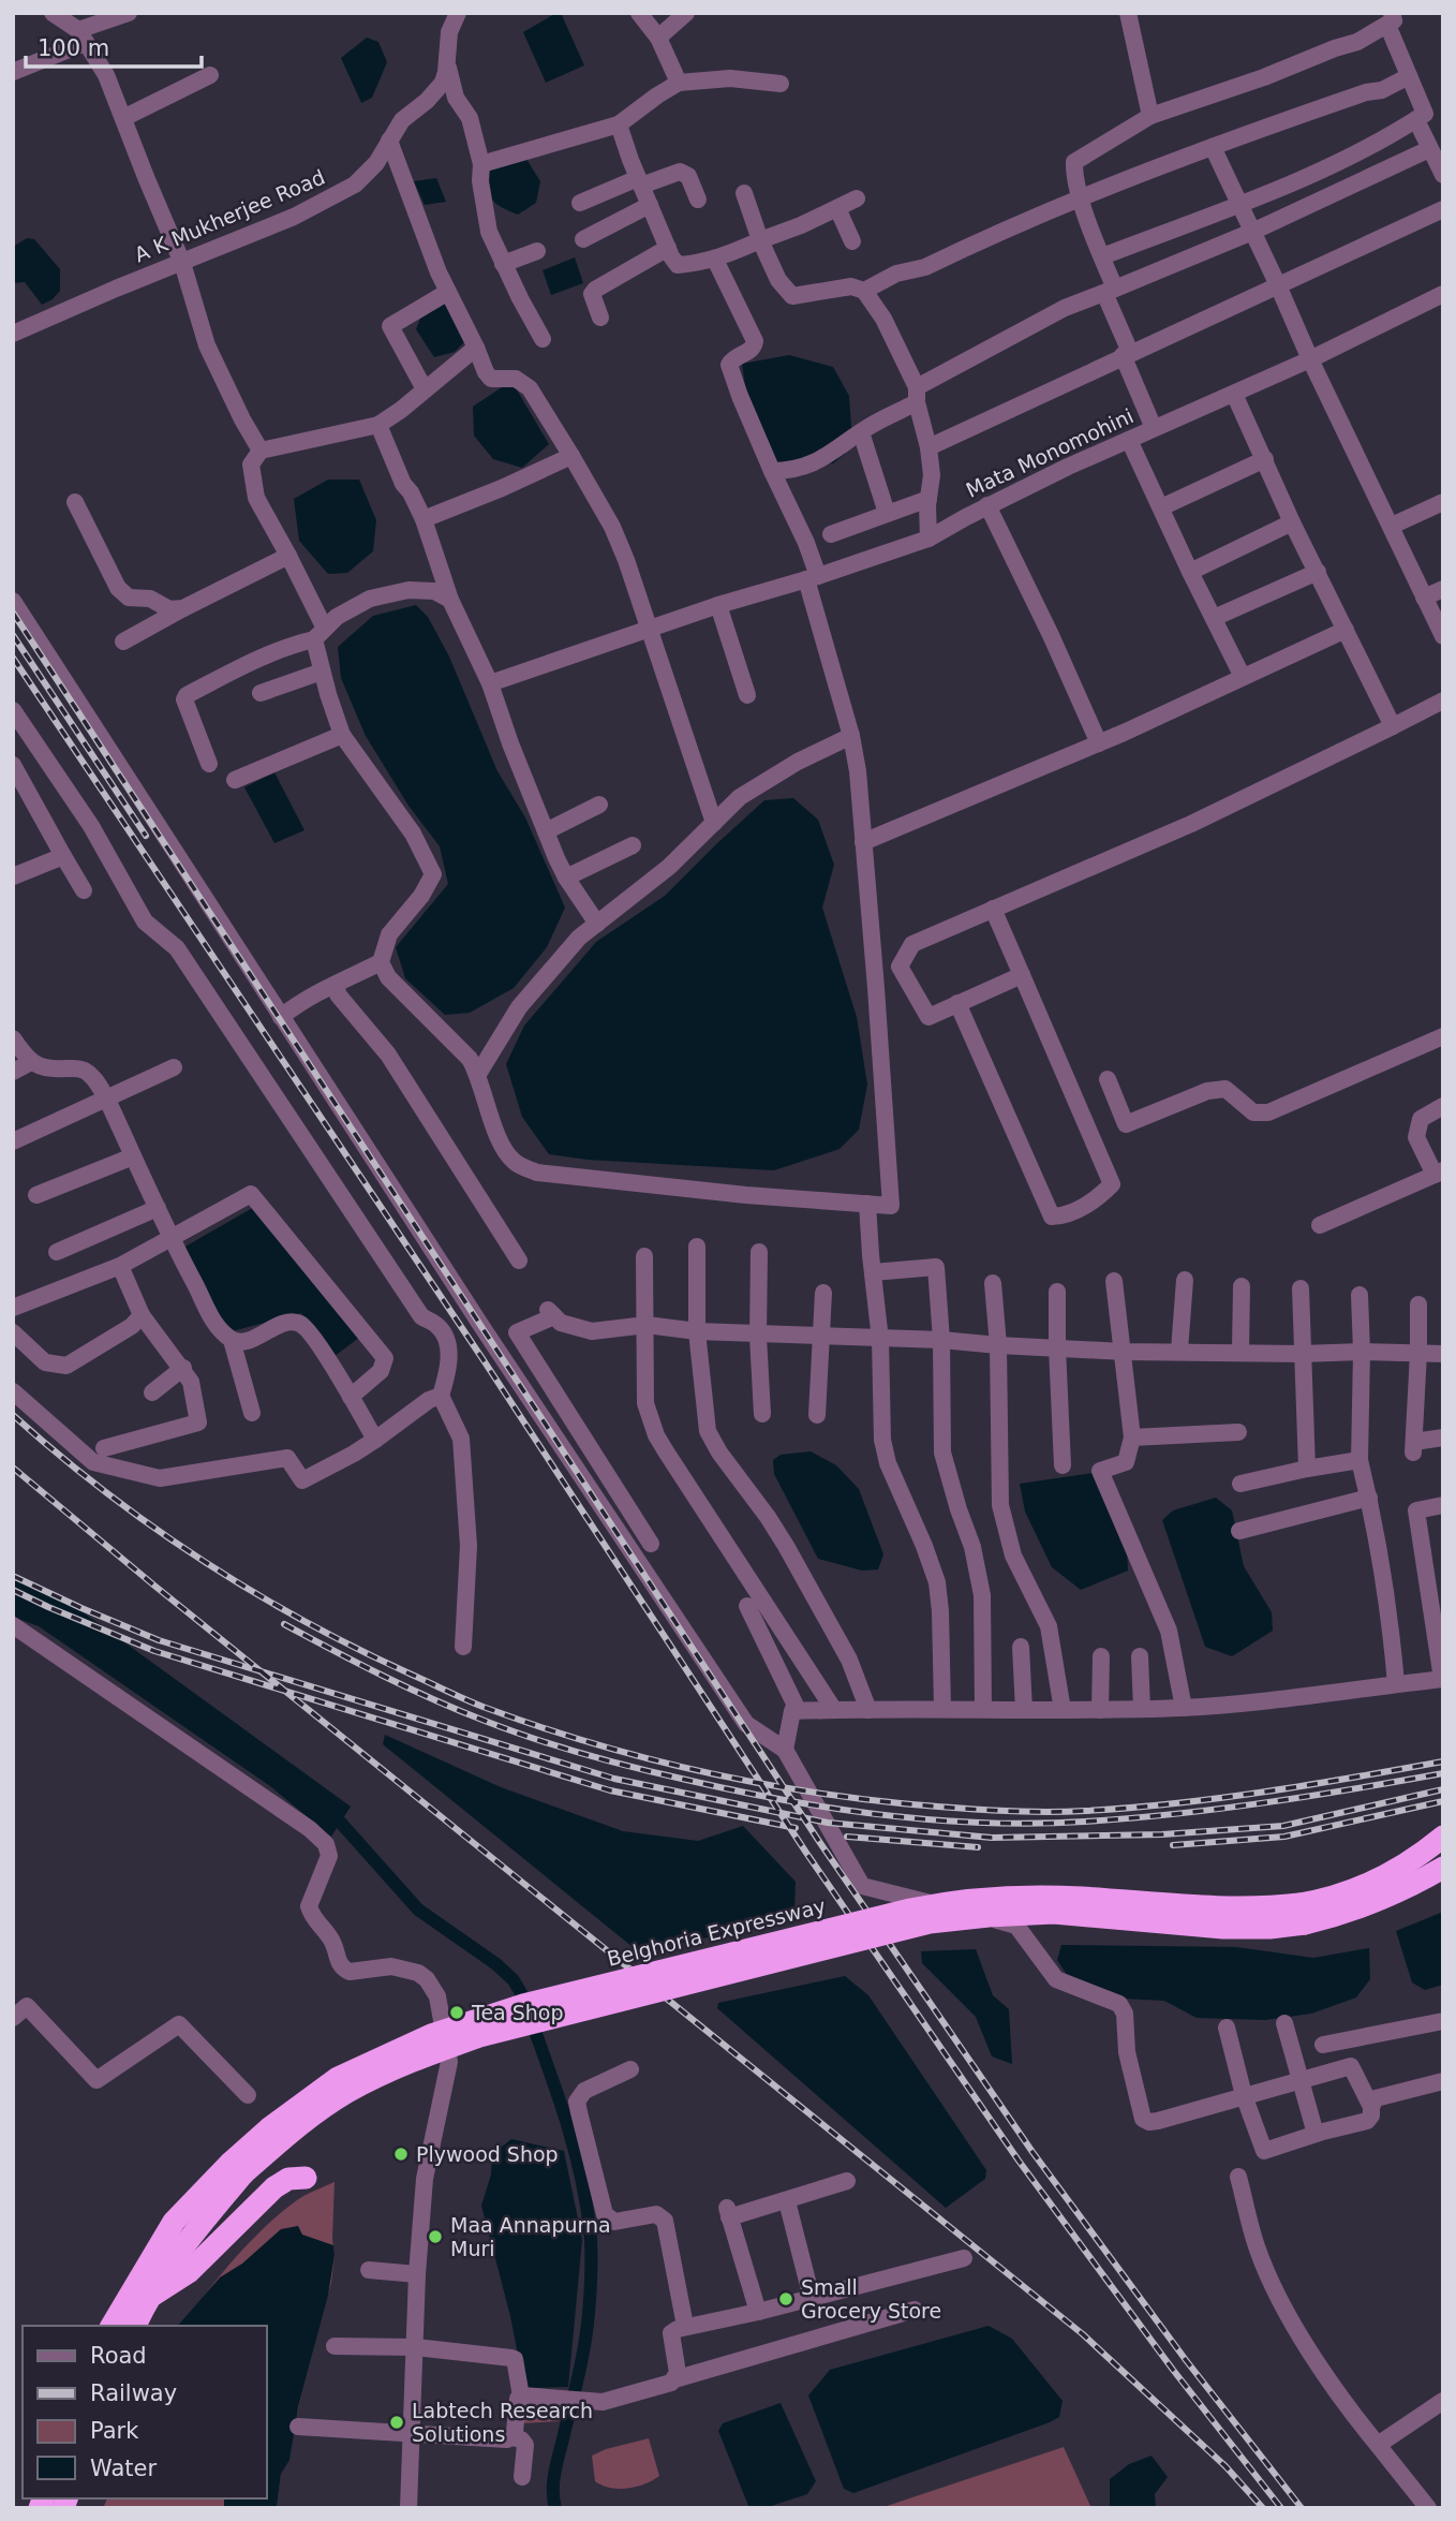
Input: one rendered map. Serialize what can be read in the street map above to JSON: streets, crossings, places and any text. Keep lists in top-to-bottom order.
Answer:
{
  "streets": {
    "highway": ["Belghoria Expressway"],
    "street": ["A K Mukherjee Road", "Mata Monomohini"]
  },
  "places": [
    "Tea Shop",
    "Plywood Shop",
    "Maa Annapurna Muri",
    "Small Grocery Store",
    "Labtech Research Solutions"
  ],
  "legend": [
    "Road",
    "Railway",
    "Park",
    "Water"
  ],
  "scale_bar": "100 m"
}
